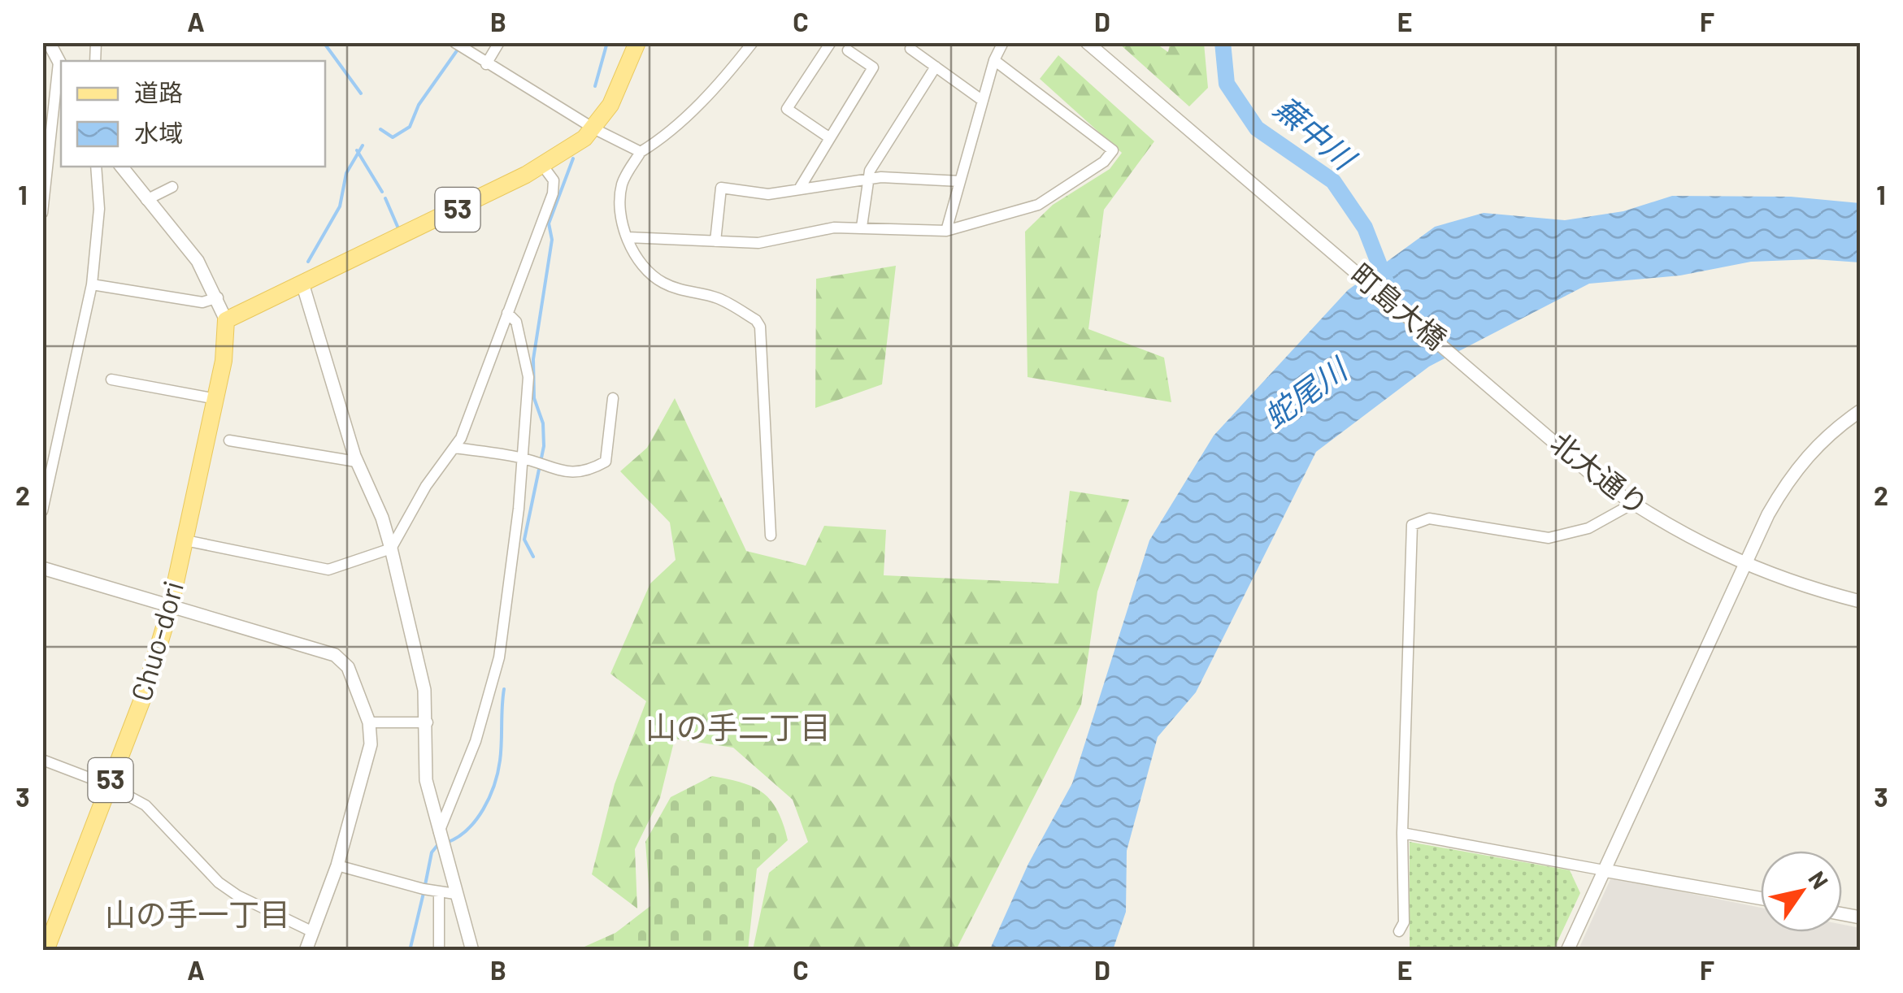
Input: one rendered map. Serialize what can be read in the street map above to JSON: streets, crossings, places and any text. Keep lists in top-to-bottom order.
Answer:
{
  "streets": {
    "main road": ["53", "Chuo-dori"],
    "street": ["町島大橋", "北大通り"]
  },
  "crossings": [
    ["53", "Chuo-dori"],
    ["町島大橋", "北大通り"]
  ],
  "districts": ["山の手二丁目", "山の手一丁目"],
  "water": ["蕪中川", "蛇尾川"],
  "legend": ["道路", "水域"],
  "north": "top right",
  "grid": {
    "columns": [
      "A",
      "B",
      "C",
      "D",
      "E",
      "F"
    ],
    "rows": ["1", "2", "3"]
  }
}
